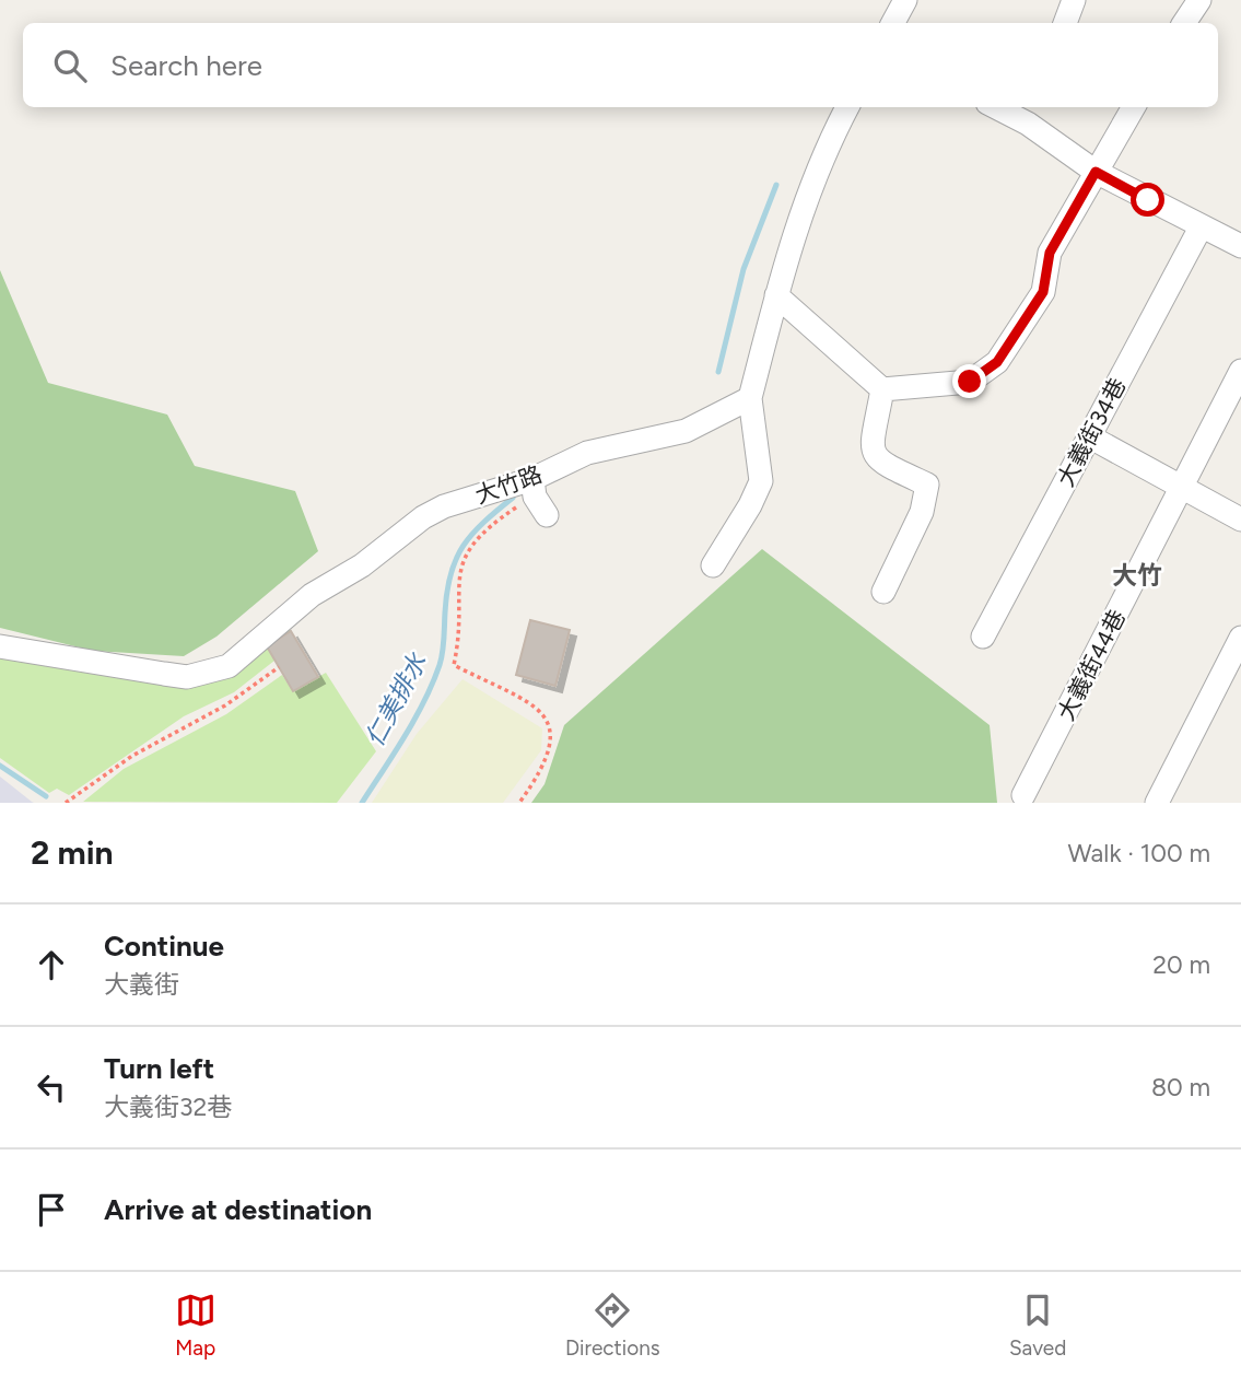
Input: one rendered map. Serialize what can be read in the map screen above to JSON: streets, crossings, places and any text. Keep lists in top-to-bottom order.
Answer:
{
  "streets": {
    "street": ["大義街34巷", "大竹路", "大義街44巷"]
  },
  "districts": ["大竹"],
  "water": ["仁美排水"],
  "page": {
    "search": "Search here",
    "heading": ["2 min", "Walk · 100 m"],
    "list": [
      ["Continue", "大義街", "20 m"],
      ["Turn left", "大義街32巷", "80 m"],
      "Arrive at destination"
    ],
    "nav": ["Map", "Directions", "Saved"]
  }
}
